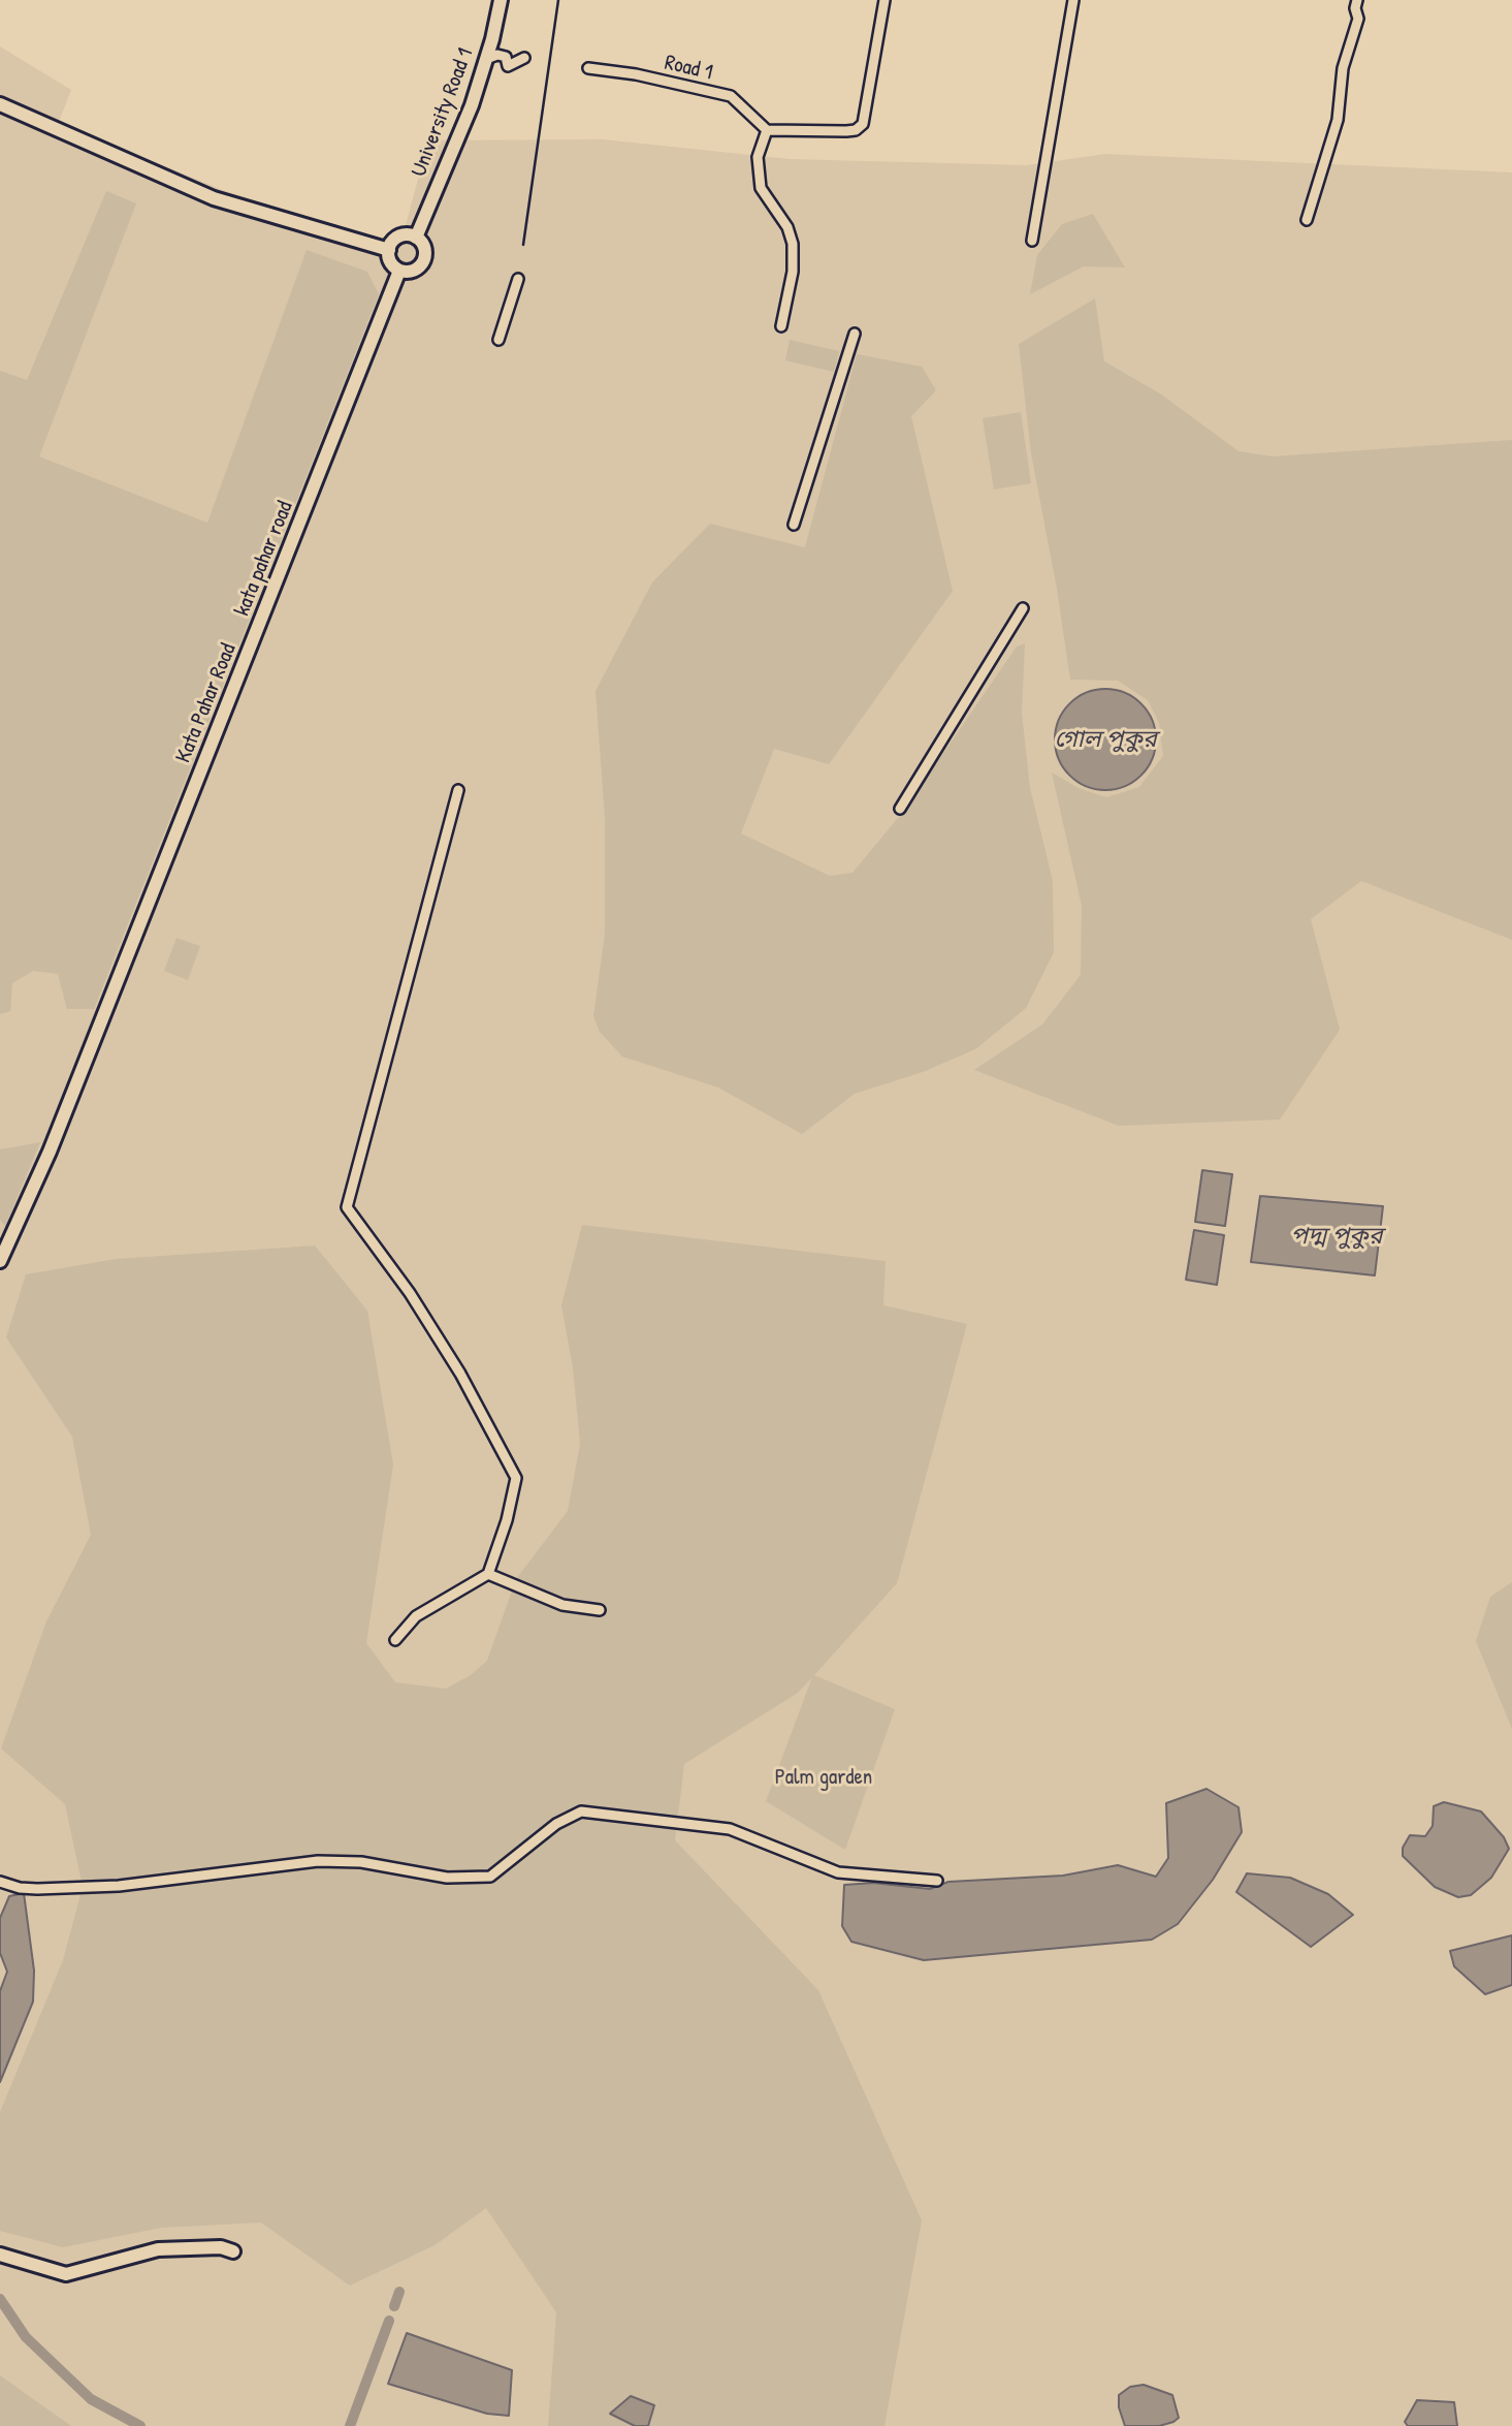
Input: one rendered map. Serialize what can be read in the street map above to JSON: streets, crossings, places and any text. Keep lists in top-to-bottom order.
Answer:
{
  "streets": {
    "street": [
      "Road 1",
      "University Road 1",
      "kata pahar road",
      "Kata Pahar Road"
    ]
  },
  "crossings": [
    ["University Road 1", "Kata Pahar Road"],
    ["kata pahar road", "Kata Pahar Road"]
  ],
  "water": ["গোল পুকুর", "পদ্ম পুকুর"],
  "parks": ["Palm garden"]
}
